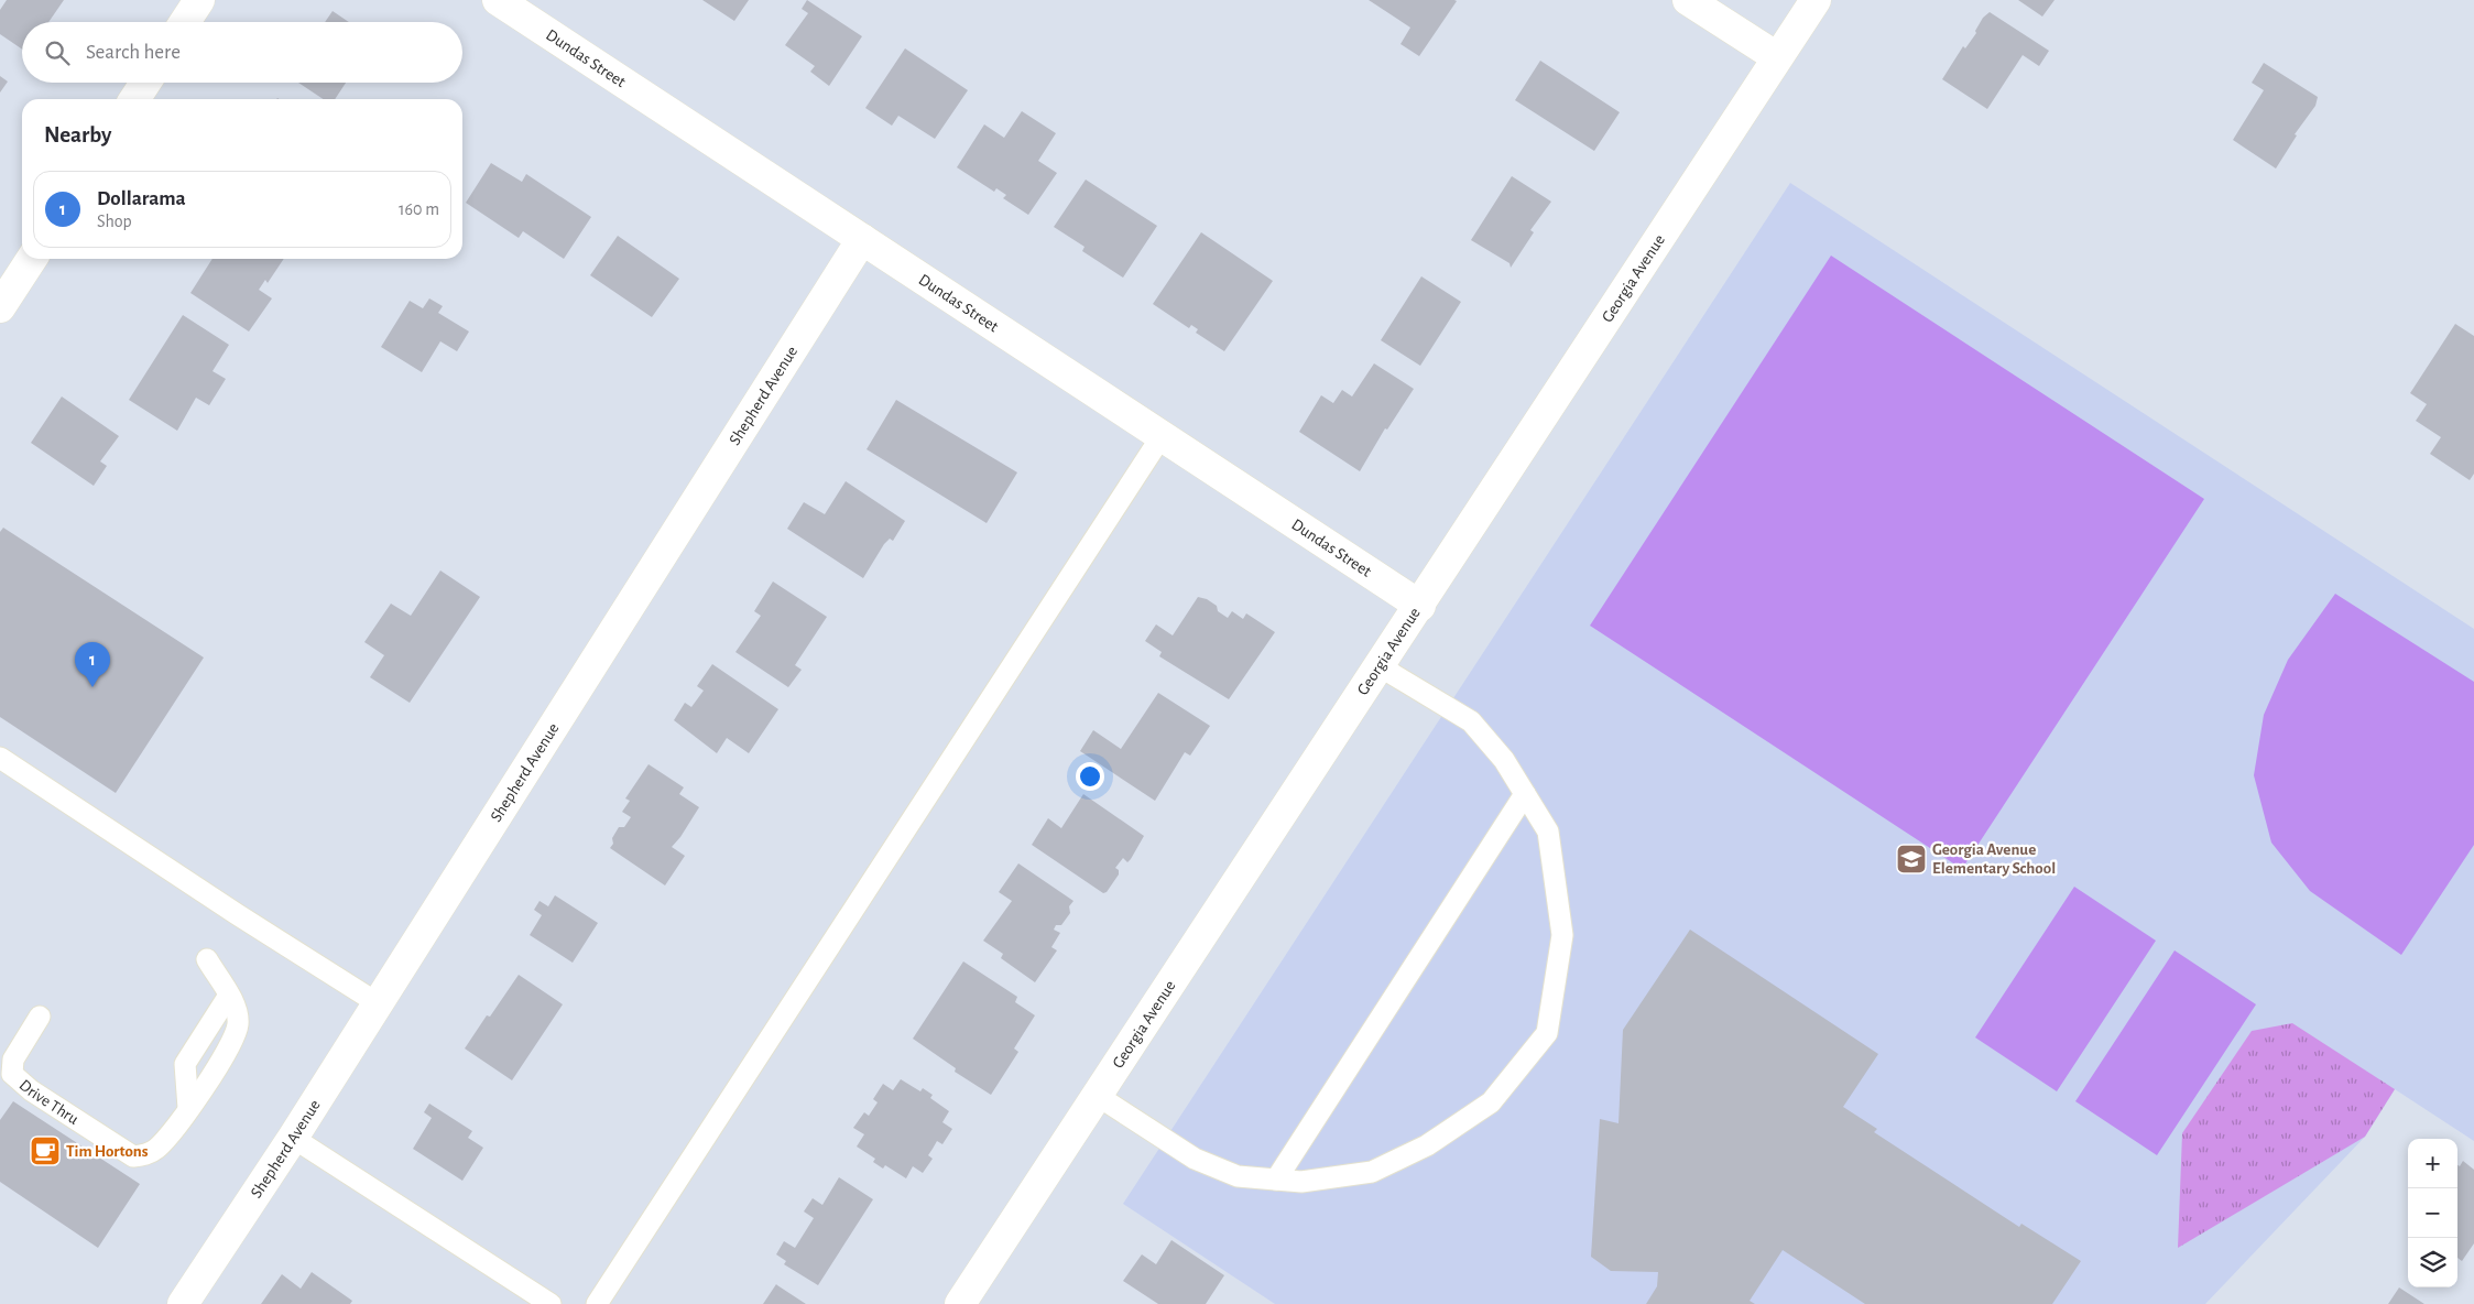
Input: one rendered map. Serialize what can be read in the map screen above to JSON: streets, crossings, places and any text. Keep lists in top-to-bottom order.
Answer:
{
  "streets": {
    "street": ["Dundas Street", "Georgia Avenue", "Shepherd Avenue"],
    "lane": ["Drive Thru"]
  },
  "crossings": [
    ["Dundas Street", "Georgia Avenue"],
    ["Dundas Street", "Shepherd Avenue"]
  ],
  "places": {
    "school or university": ["Georgia Avenue Elementary School"],
    "cafe": ["Tim Hortons"]
  },
  "page": {
    "search": "Search here",
    "heading": "Nearby",
    "list": [
      {
        "mark": "1",
        "name": "Dollarama",
        "note": "Shop",
        "value": "160 m"
      }
    ],
    "pins": "1",
    "map_buttons": ["+", "−"]
  }
}
